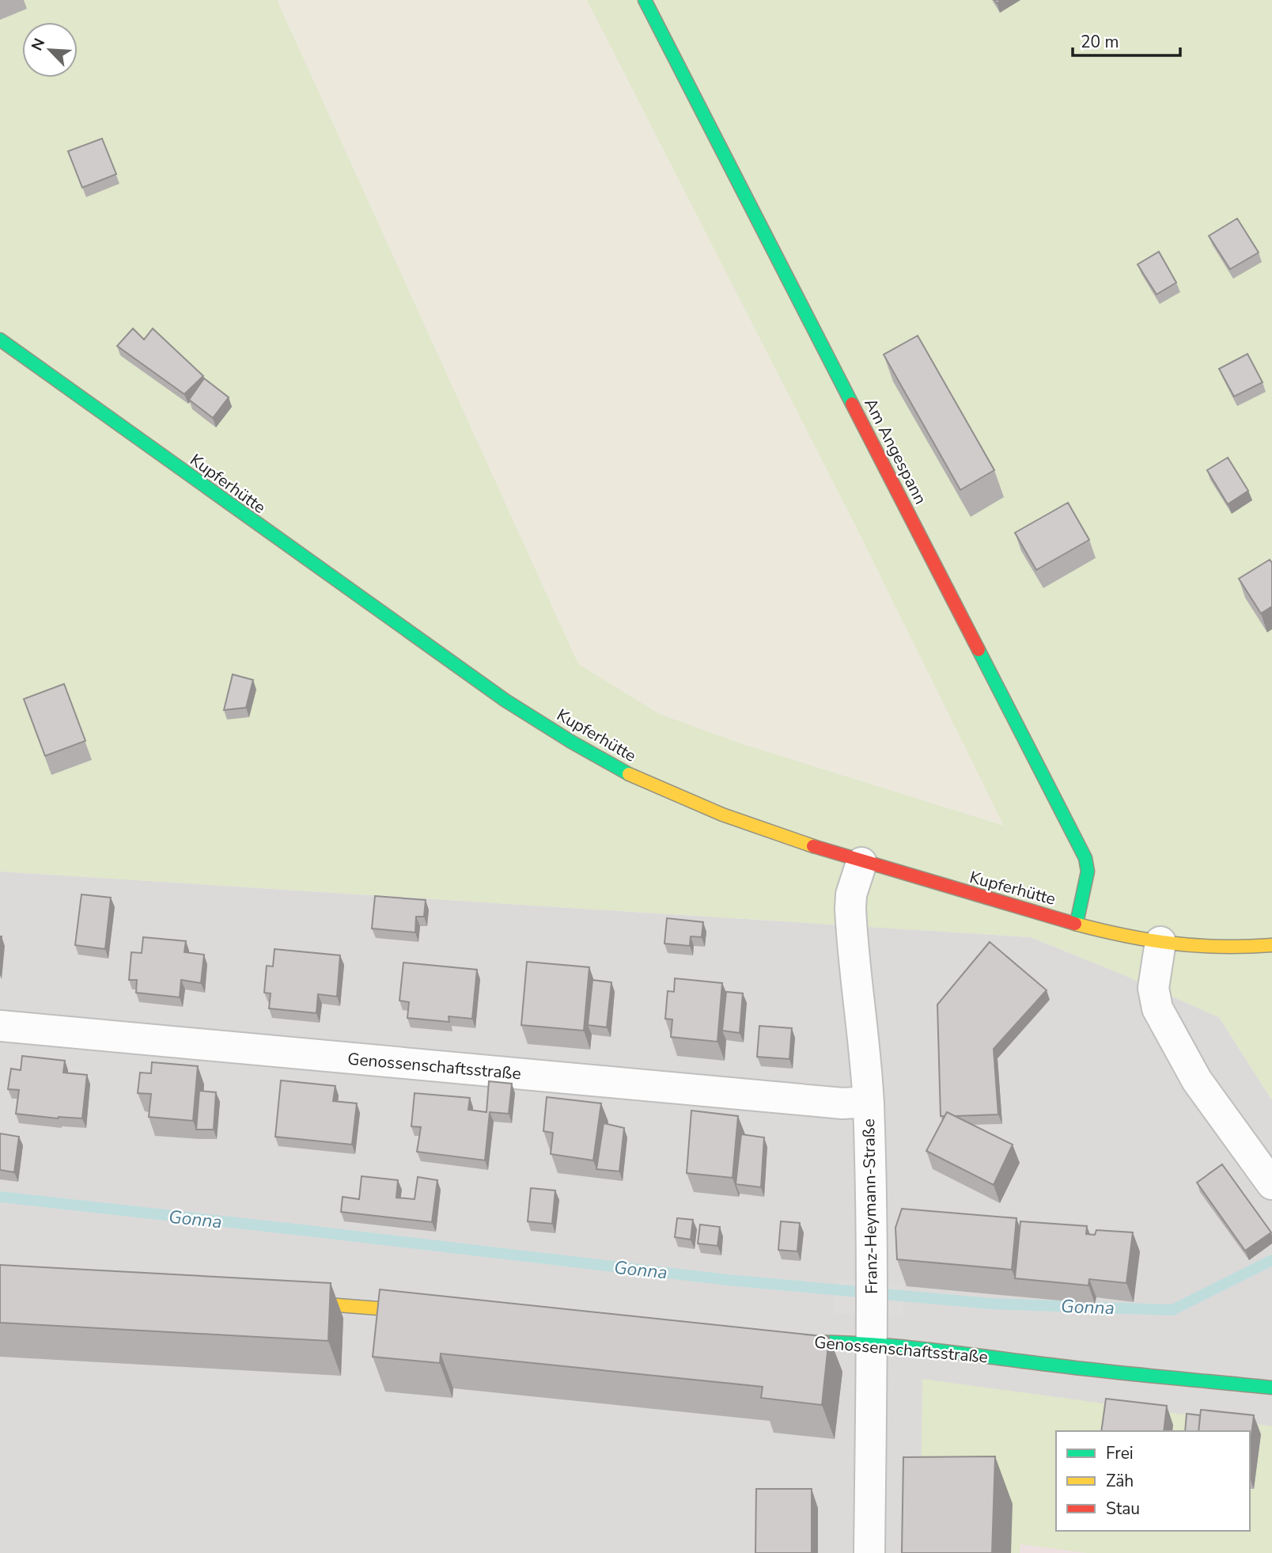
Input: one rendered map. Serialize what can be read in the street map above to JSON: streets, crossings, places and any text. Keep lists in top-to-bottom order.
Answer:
{
  "streets": {
    "street": [
      "Am Angespann",
      "Kupferhütte",
      "Genossenschaftsstraße",
      "Franz-Heymann-Straße"
    ]
  },
  "crossings": [
    ["Am Angespann", "Kupferhütte"],
    ["Kupferhütte", "Franz-Heymann-Straße"],
    ["Genossenschaftsstraße", "Franz-Heymann-Straße"]
  ],
  "water": ["Gonna"],
  "legend": ["Frei", "Zäh", "Stau"],
  "scale_bar": "20 m",
  "north": "top left"
}
